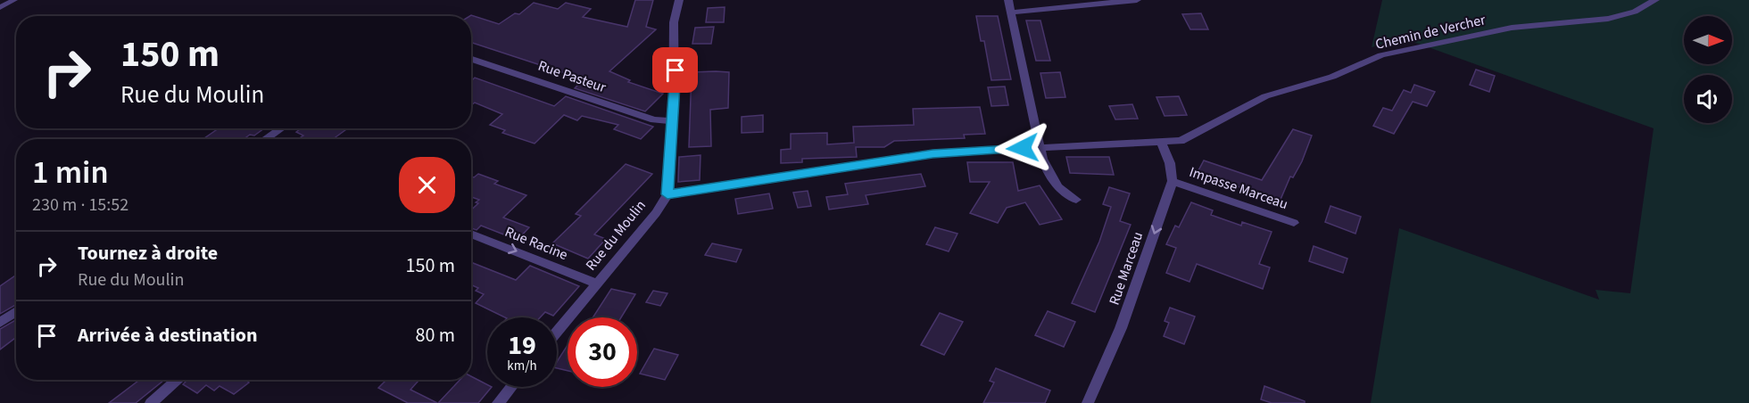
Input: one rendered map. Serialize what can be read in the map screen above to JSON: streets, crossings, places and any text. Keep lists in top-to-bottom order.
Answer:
{
  "streets": {
    "street": [
      "Chemin de Vercher",
      "Rue Pasteur",
      "Impasse Marceau",
      "Rue du Moulin",
      "Rue Racine",
      "Rue Marceau"
    ]
  },
  "crossings": [
    ["Chemin de Vercher", "Rue du Moulin"],
    ["Rue Pasteur", "Rue du Moulin"],
    ["Impasse Marceau", "Rue Marceau"],
    ["Rue du Moulin", "Rue Racine"]
  ],
  "one_way": ["Rue Racine", "Rue Marceau"],
  "north": "right",
  "page": {
    "turn": ["150 m", "Rue du Moulin"],
    "heading": ["1 min", "230 m · 15:52"],
    "list": [
      {
        "name": "Tournez à droite",
        "note": "Rue du Moulin",
        "value": "150 m"
      },
      {
        "name": "Arrivée à destination",
        "value": "80 m"
      }
    ],
    "speed": "19 km/h",
    "limit": "30"
  }
}
